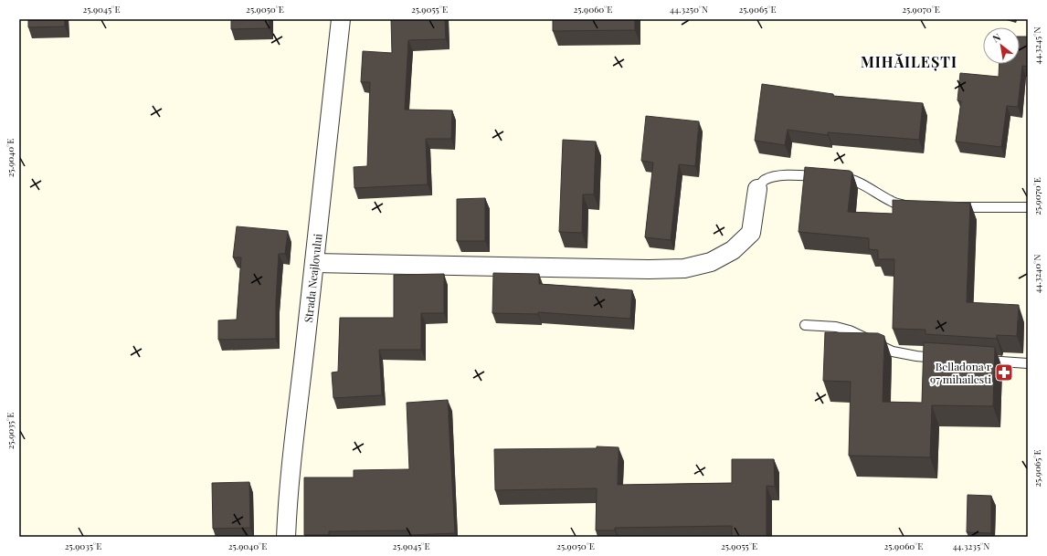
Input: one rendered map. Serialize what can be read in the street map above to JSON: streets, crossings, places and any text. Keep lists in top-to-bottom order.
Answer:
{
  "streets": {
    "street": ["Strada Neajlovului"]
  },
  "districts": ["MIHĂILEȘTI"],
  "places": {
    "pharmacy": ["Belladona r 97 mihailesti"]
  },
  "north": "top left",
  "coordinates": [
    "25.9045°E",
    "25.9050°E",
    "25.9055°E",
    "25.9060°E",
    "44.3250°N",
    "25.9065°E",
    "25.9070°E",
    "44.3245°N",
    "25.9040°E",
    "44.3240°N",
    "25.9035°E",
    "44.3235°N"
  ]
}
